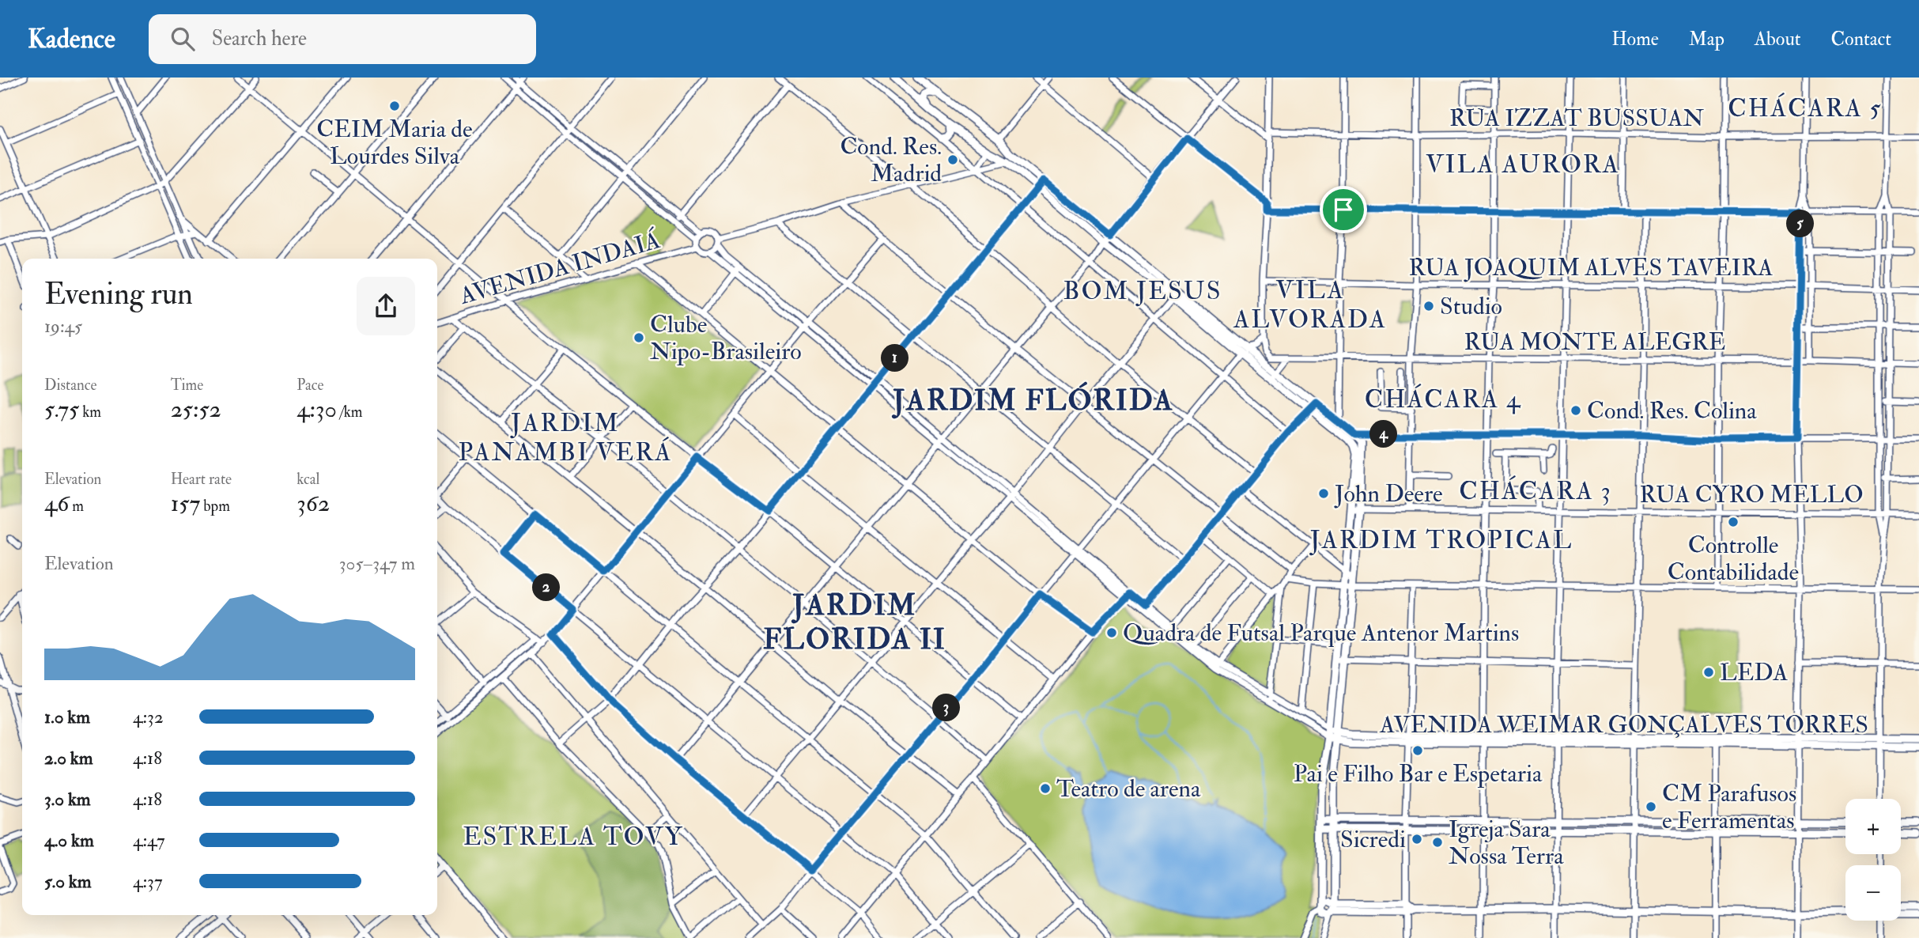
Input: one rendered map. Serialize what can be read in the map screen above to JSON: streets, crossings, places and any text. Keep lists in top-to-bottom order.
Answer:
{
  "streets": {
    "main road": ["AVENIDA WEIMAR GONÇALVES TORRES"],
    "street": [
      "RUA IZZAT BUSSUAN",
      "RUA JOAQUIM ALVES TAVEIRA",
      "AVENIDA INDAIÁ",
      "RUA MONTE ALEGRE",
      "RUA CYRO MELLO"
    ]
  },
  "districts": [
    "CHÁCARA 5",
    "VILA AURORA",
    "VILA ALVORADA",
    "BOM JESUS",
    "CHÁCARA 4",
    "JARDIM FLÓRIDA",
    "JARDIM PANAMBI VERÁ",
    "CHÁCARA 3",
    "JARDIM TROPICAL",
    "JARDIM FLORIDA II",
    "ESTRELA TOVY"
  ],
  "places": [
    "CEIM Maria de Lourdes Silva",
    "Cond. Res. Madrid",
    "Studio",
    "Clube Nipo-Brasileiro",
    "Cond. Res. Colina",
    "John Deere",
    "Controlle Contabilidade",
    "Quadra de Futsal Parque Antenor Martins",
    "LEDA",
    "Pai e Filho Bar e Espetaria",
    "Teatro de arena",
    "CM Parafusos e Ferramentas",
    "Sicredi",
    "Igreja Sara Nossa Terra"
  ],
  "page": {
    "header": "Kadence",
    "search": "Search here",
    "nav": [
      "Home",
      "Map",
      "About",
      "Contact"
    ],
    "pins": [
      "5",
      "1",
      "4",
      "2",
      "3"
    ],
    "heading": ["Evening run", "19:45"],
    "stats": [
      ["Distance", "5.75 km"],
      ["Time", "25:52"],
      ["Pace", "4:30 /km"],
      ["Elevation", "46 m"],
      ["Heart rate", "157 bpm"],
      ["kcal", "362"]
    ],
    "chart": ["Elevation", "305–347 m"],
    "list": [
      {
        "name": "1.0 km",
        "note": "4:32"
      },
      {
        "name": "2.0 km",
        "note": "4:18"
      },
      {
        "name": "3.0 km",
        "note": "4:18"
      },
      {
        "name": "4.0 km",
        "note": "4:47"
      },
      {
        "name": "5.0 km",
        "note": "4:37"
      }
    ],
    "map_buttons": ["+", "−"]
  }
}
